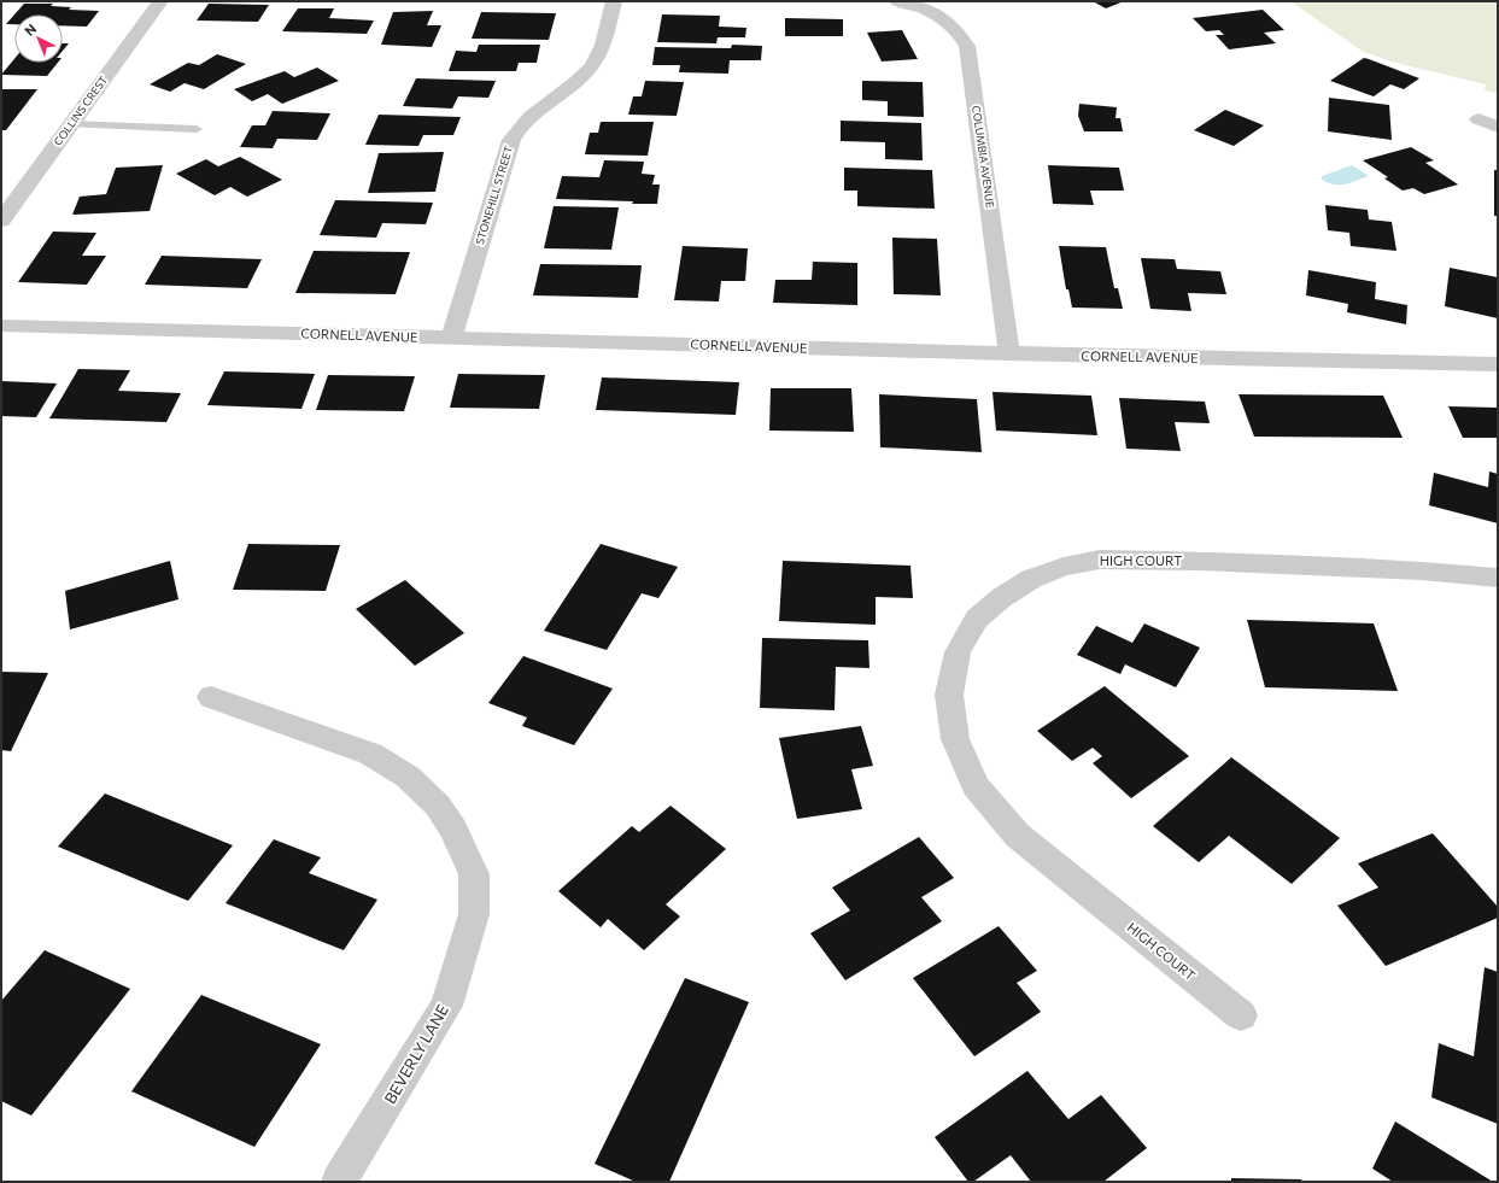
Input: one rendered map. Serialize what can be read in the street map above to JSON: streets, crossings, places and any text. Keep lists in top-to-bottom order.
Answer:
{
  "streets": {
    "street": [
      "COLLINS CREST",
      "COLUMBIA AVENUE",
      "STONEHILL STREET",
      "CORNELL AVENUE",
      "HIGH COURT",
      "BEVERLY LANE"
    ]
  },
  "crossings": [
    ["COLUMBIA AVENUE", "CORNELL AVENUE"],
    ["STONEHILL STREET", "CORNELL AVENUE"]
  ],
  "north": "top left"
}
